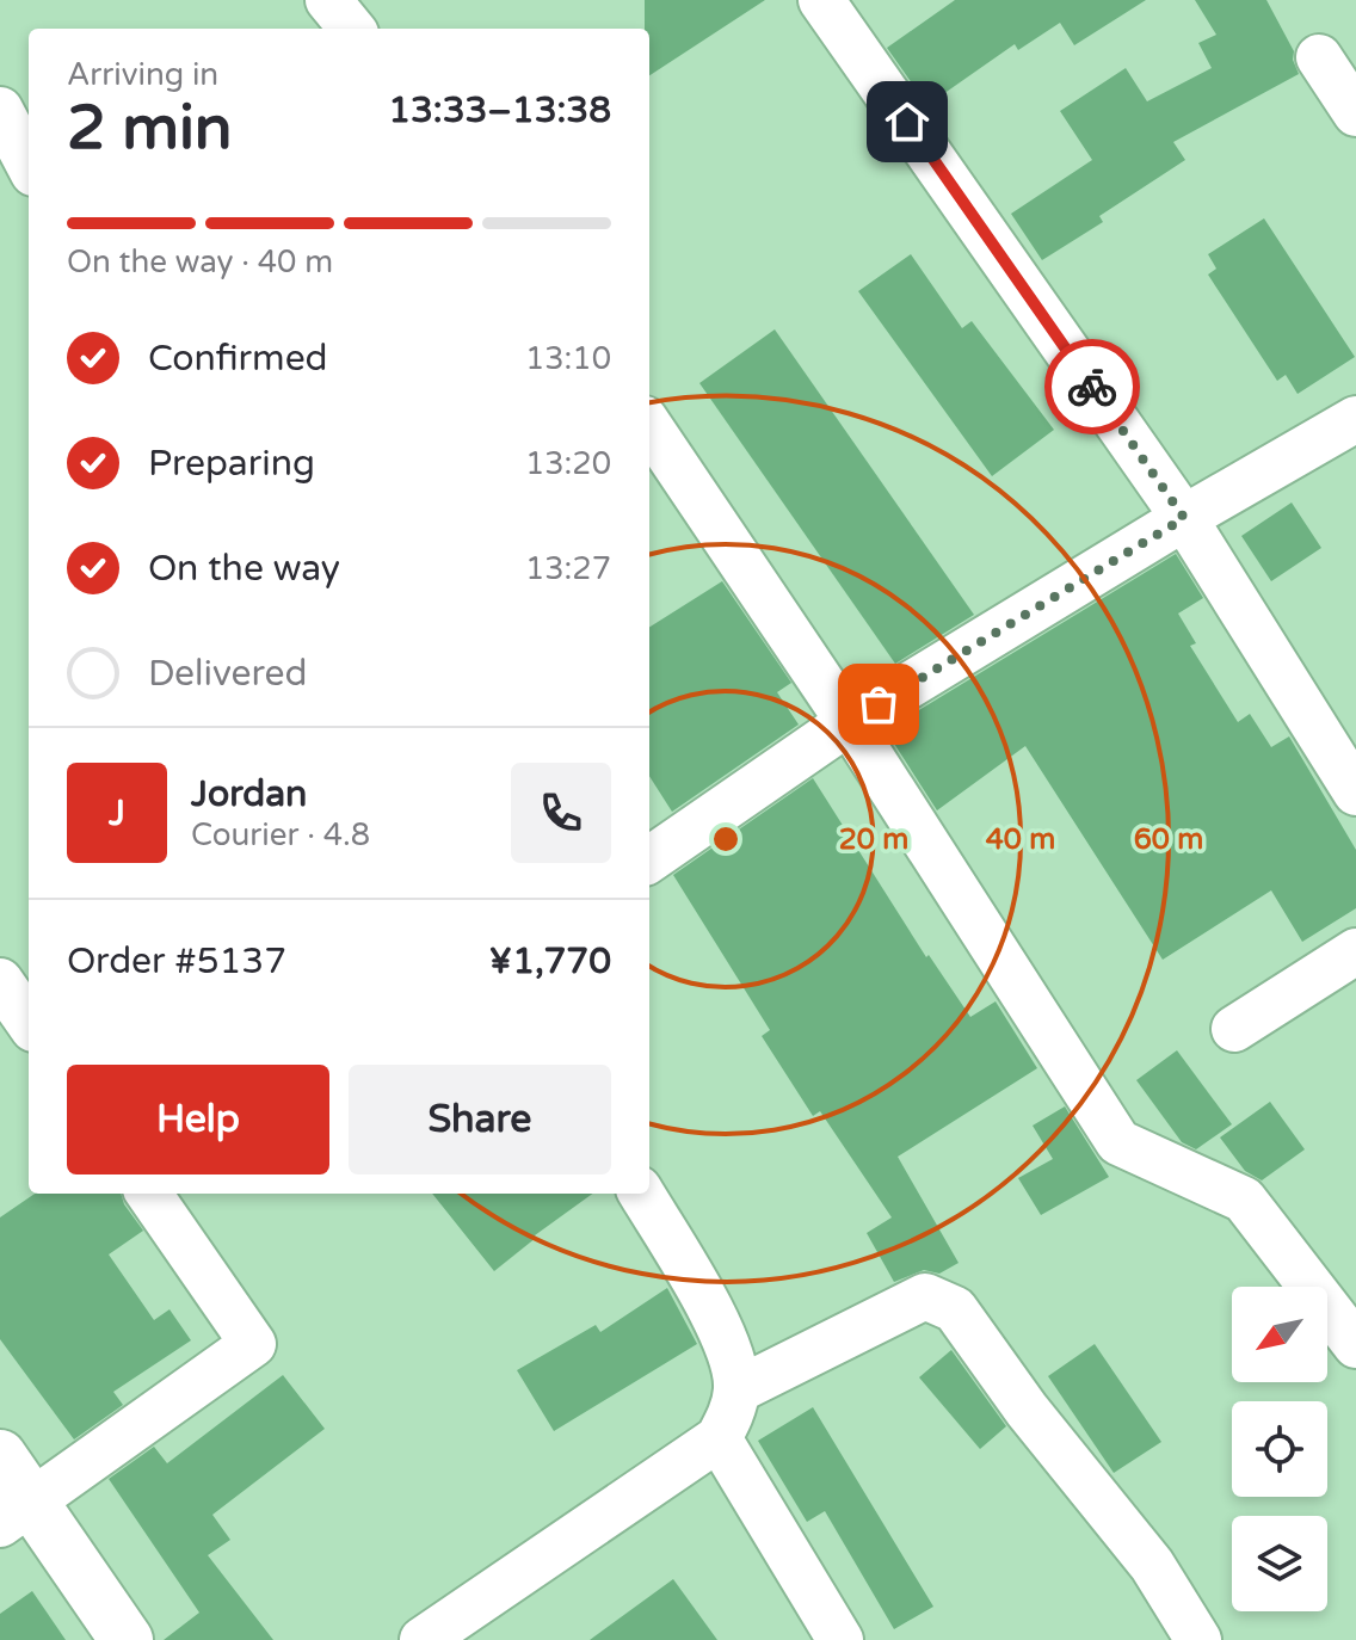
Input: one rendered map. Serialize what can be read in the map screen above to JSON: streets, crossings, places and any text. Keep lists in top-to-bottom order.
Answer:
{
  "north": "bottom left",
  "page": {
    "heading": ["2 min", "Arriving in", "13:33–13:38"],
    "panel": [
      "Jordan",
      "Courier · 4.8",
      "Order #5137",
      "¥1,770"
    ],
    "bar": "On the way · 40 m",
    "list": [
      ["Confirmed", "13:10"],
      ["Preparing", "13:20"],
      ["On the way", "13:27"],
      "Delivered"
    ],
    "round": "J",
    "buttons": ["Help", "Share"]
  },
  "rings": ["20 m", "40 m", "60 m"]
}
